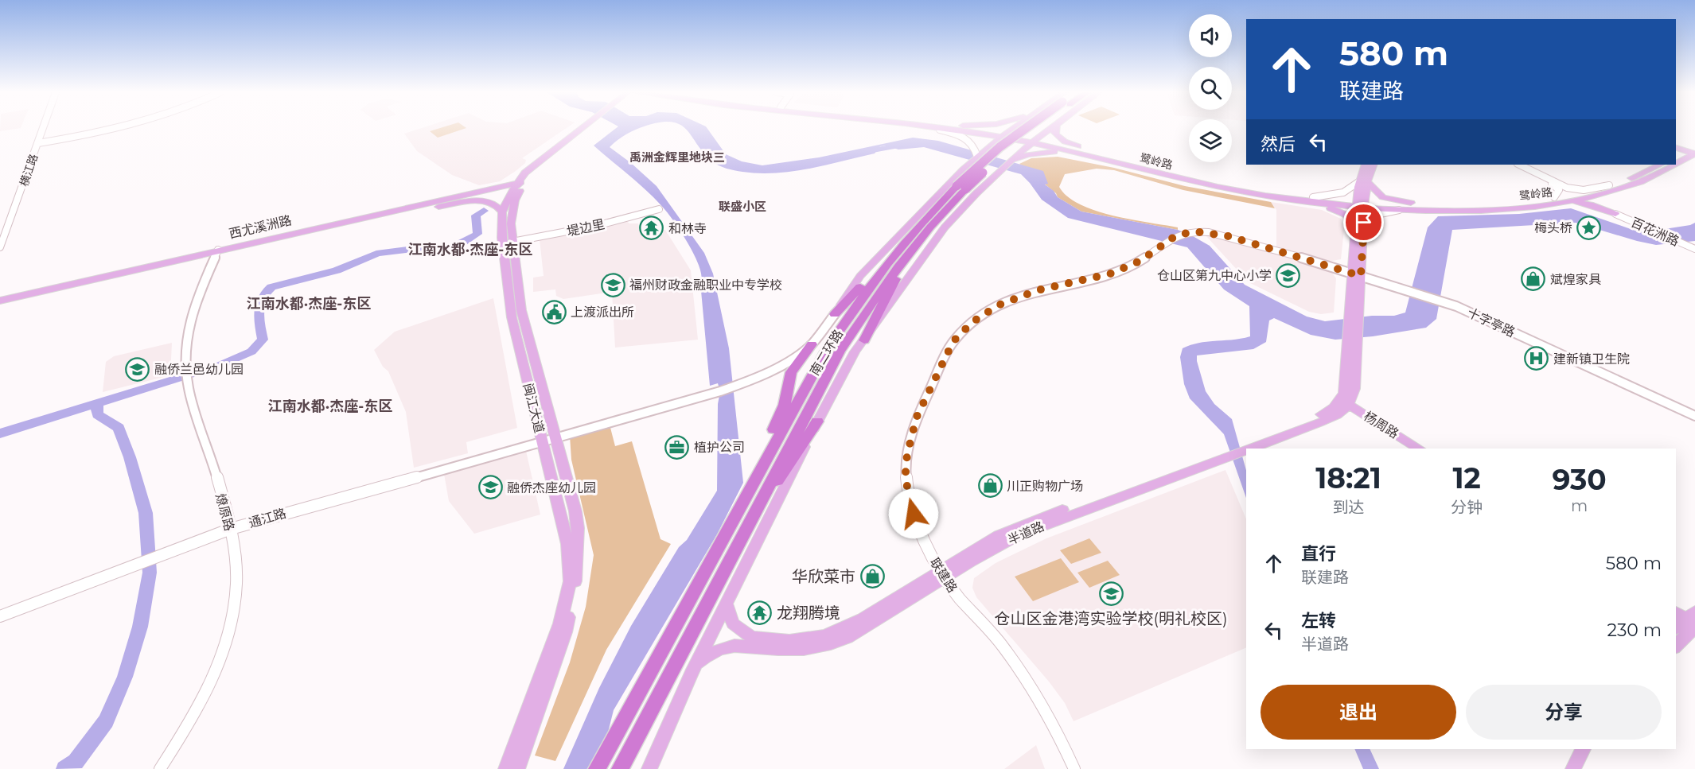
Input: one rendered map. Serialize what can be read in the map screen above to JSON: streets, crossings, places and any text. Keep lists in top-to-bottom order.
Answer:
{
  "streets": {
    "highway": ["南二环路"],
    "main road": [
      "鹭岭路",
      "西尤溪洲路",
      "闽江大道",
      "杨周路",
      "半道路"
    ],
    "street": [
      "横江路",
      "堤边里",
      "百花洲路",
      "十字亭路",
      "燎原路",
      "通江路",
      "联建路"
    ]
  },
  "crossings": [
    ["西尤溪洲路", "闽江大道"],
    ["西尤溪洲路", "燎原路"],
    ["堤边里", "闽江大道"],
    ["十字亭路", "联建路"],
    ["闽江大道", "通江路"],
    ["杨周路", "半道路"],
    ["燎原路", "通江路"],
    ["半道路", "联建路"]
  ],
  "districts": [
    "禹洲金辉里地块三",
    "联盛小区",
    "江南水都·杰座-东区",
    "江南水都·杰座-东区",
    "江南水都·杰座-东区"
  ],
  "places": {
    "place": ["梅头桥"],
    "temple": ["和林寺", "龙翔腾境"],
    "school or university": [
      "仓山区第九中心小学",
      "福州财政金融职业中专学校",
      "融侨兰邑幼儿园",
      "融侨杰座幼儿园",
      "仓山区金港湾实验学校(明礼校区)"
    ],
    "shop": ["斌煌家具", "川正购物广场", "华欣菜市"],
    "public building": ["上渡派出所"],
    "hospital": ["建新镇卫生院"],
    "office": ["植护公司"]
  },
  "page": {
    "turn": ["580 m", "联建路"],
    "then": "然后",
    "eta": [
      "18:21",
      "到达",
      "12",
      "分钟",
      "930",
      "m"
    ],
    "list": [
      {
        "name": "直行",
        "note": "联建路",
        "value": "580 m"
      },
      {
        "name": "左转",
        "note": "半道路",
        "value": "230 m"
      }
    ],
    "buttons": ["退出", "分享"]
  }
}
